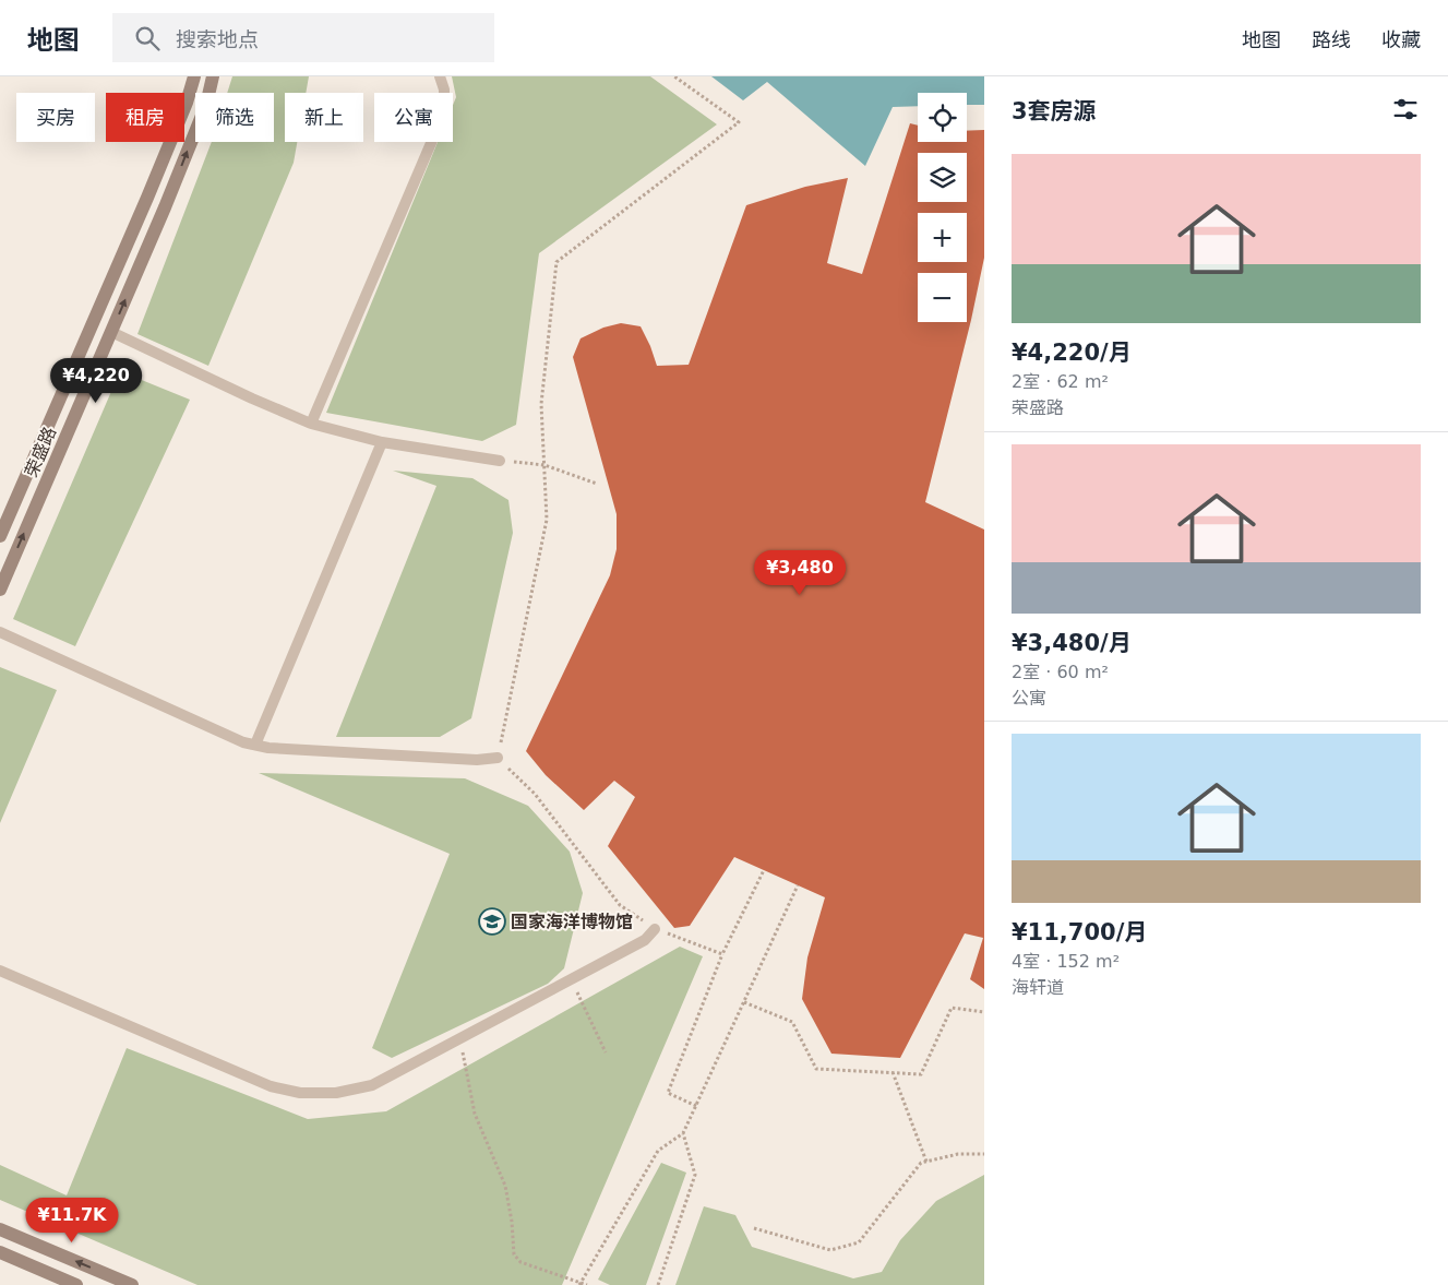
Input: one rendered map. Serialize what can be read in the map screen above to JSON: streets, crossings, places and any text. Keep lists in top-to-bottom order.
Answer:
{
  "streets": {
    "street": ["荣盛路"]
  },
  "places": {
    "school or university": ["国家海洋博物馆"]
  },
  "page": {
    "header": "地图",
    "search": "搜索地点",
    "nav": ["地图", "路线", "收藏"],
    "heading": "3套房源",
    "map_buttons": ["+", "−"],
    "chip": [
      "买房",
      "租房",
      "筛选",
      "新上",
      "公寓"
    ],
    "list": [
      {
        "name": "¥4,220/月",
        "note": "2室 · 62 m² · 荣盛路"
      },
      {
        "name": "¥3,480/月",
        "note": "2室 · 60 m² · 公寓"
      },
      {
        "name": "¥11,700/月",
        "note": "4室 · 152 m² · 海轩道"
      }
    ],
    "price": ["¥4,220", "¥3,480", "¥11.7K"]
  }
}
